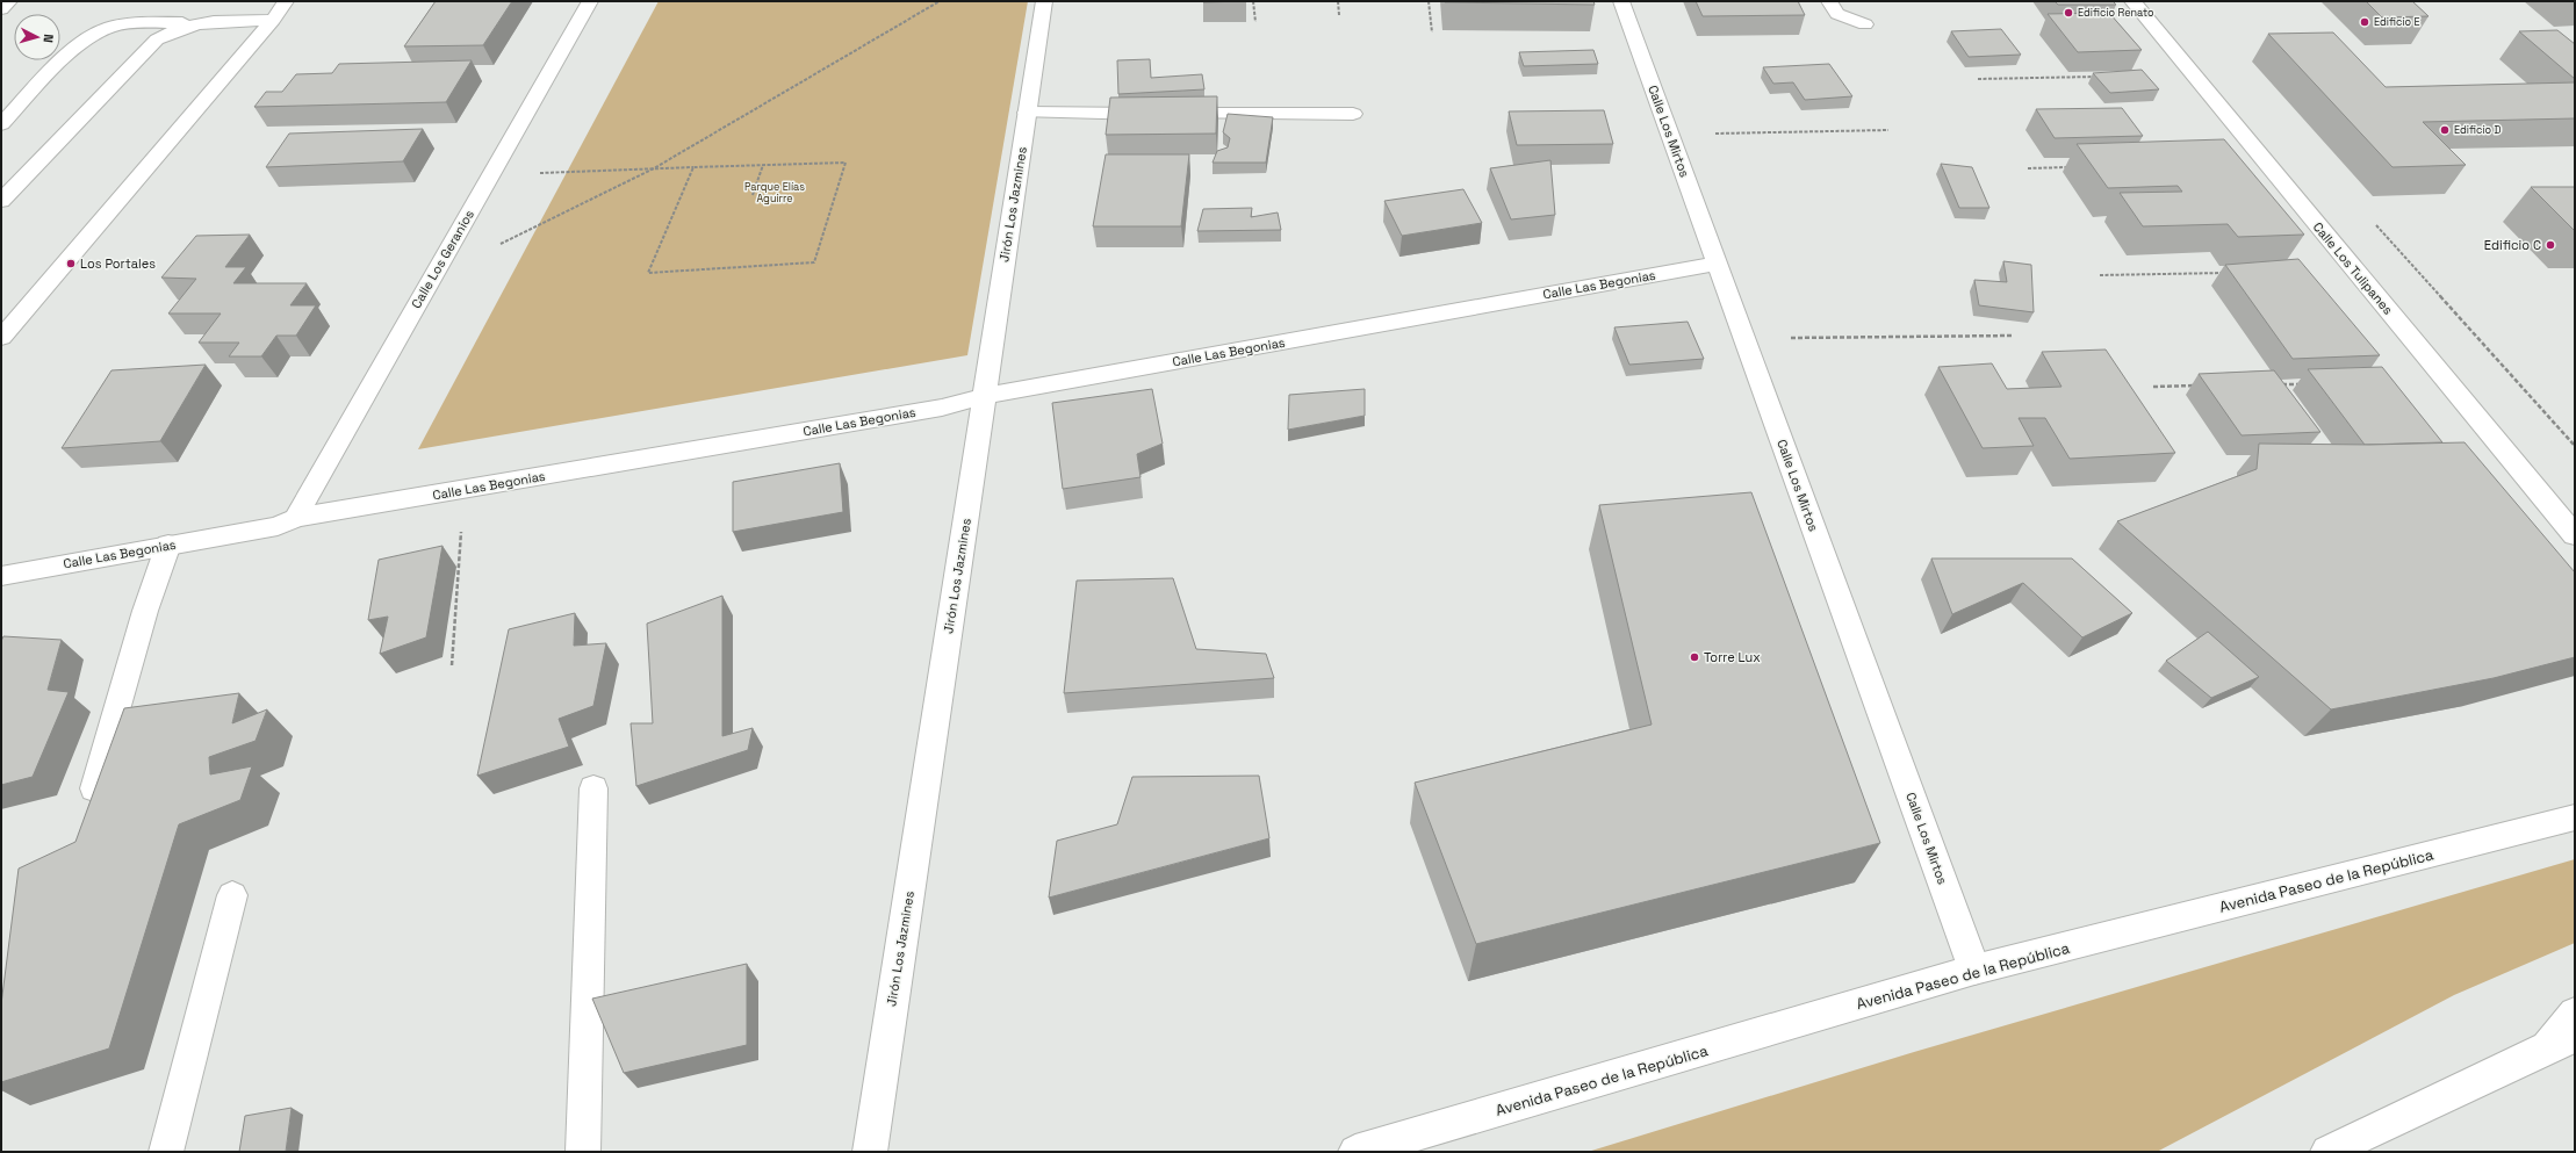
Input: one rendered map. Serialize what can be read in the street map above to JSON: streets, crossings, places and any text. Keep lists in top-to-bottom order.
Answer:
{
  "streets": {
    "main road": [
      "Calle Los Mirtos",
      "Jirón Los Jazmines",
      "Calle Los Geranios",
      "Calle Los Tulipanes",
      "Calle Las Begonias",
      "Avenida Paseo de la República"
    ]
  },
  "crossings": [
    ["Calle Los Mirtos", "Calle Las Begonias"],
    ["Calle Los Mirtos", "Avenida Paseo de la República"],
    ["Jirón Los Jazmines", "Calle Las Begonias"],
    ["Calle Los Geranios", "Calle Las Begonias"]
  ],
  "parks": ["Parque Elías Aguirre"],
  "places": [
    "Edificio Renato",
    "Edificio E",
    "Edificio D",
    "Edificio C",
    "Los Portales",
    "Torre Lux"
  ],
  "north": "right"
}
